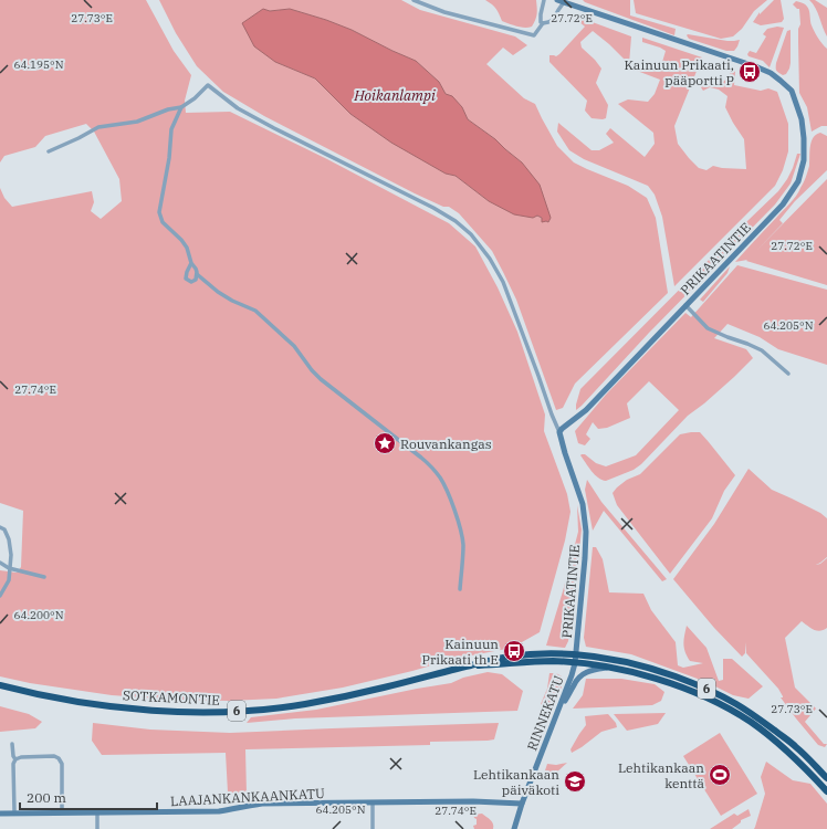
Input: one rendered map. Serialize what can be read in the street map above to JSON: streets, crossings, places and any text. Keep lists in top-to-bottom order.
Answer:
{
  "streets": {
    "highway": ["6", "SOTKAMONTIE"],
    "street": ["PRIKAATINTIE", "RINNEKATU", "LAAJANKANKAANKATU"]
  },
  "crossings": [
    ["PRIKAATINTIE", "SOTKAMONTIE"],
    ["PRIKAATINTIE", "RINNEKATU"],
    ["SOTKAMONTIE", "RINNEKATU"],
    ["RINNEKATU", "LAAJANKANKAANKATU"]
  ],
  "water": ["Hoikanlampi"],
  "places": {
    "bus stop": ["Kainuun Prikaati, pääportti P", "Kainuun Prikaati th E"],
    "place": ["Rouvankangas"],
    "sports": ["Lehtikankaan kenttä"],
    "school or university": ["Lehtikankaan päiväkoti"]
  },
  "scale_bar": "200 m",
  "coordinates": [
    "27.73°E",
    "27.72°E",
    "64.195°N",
    "64.205°N",
    "27.74°E",
    "64.200°N"
  ]
}
